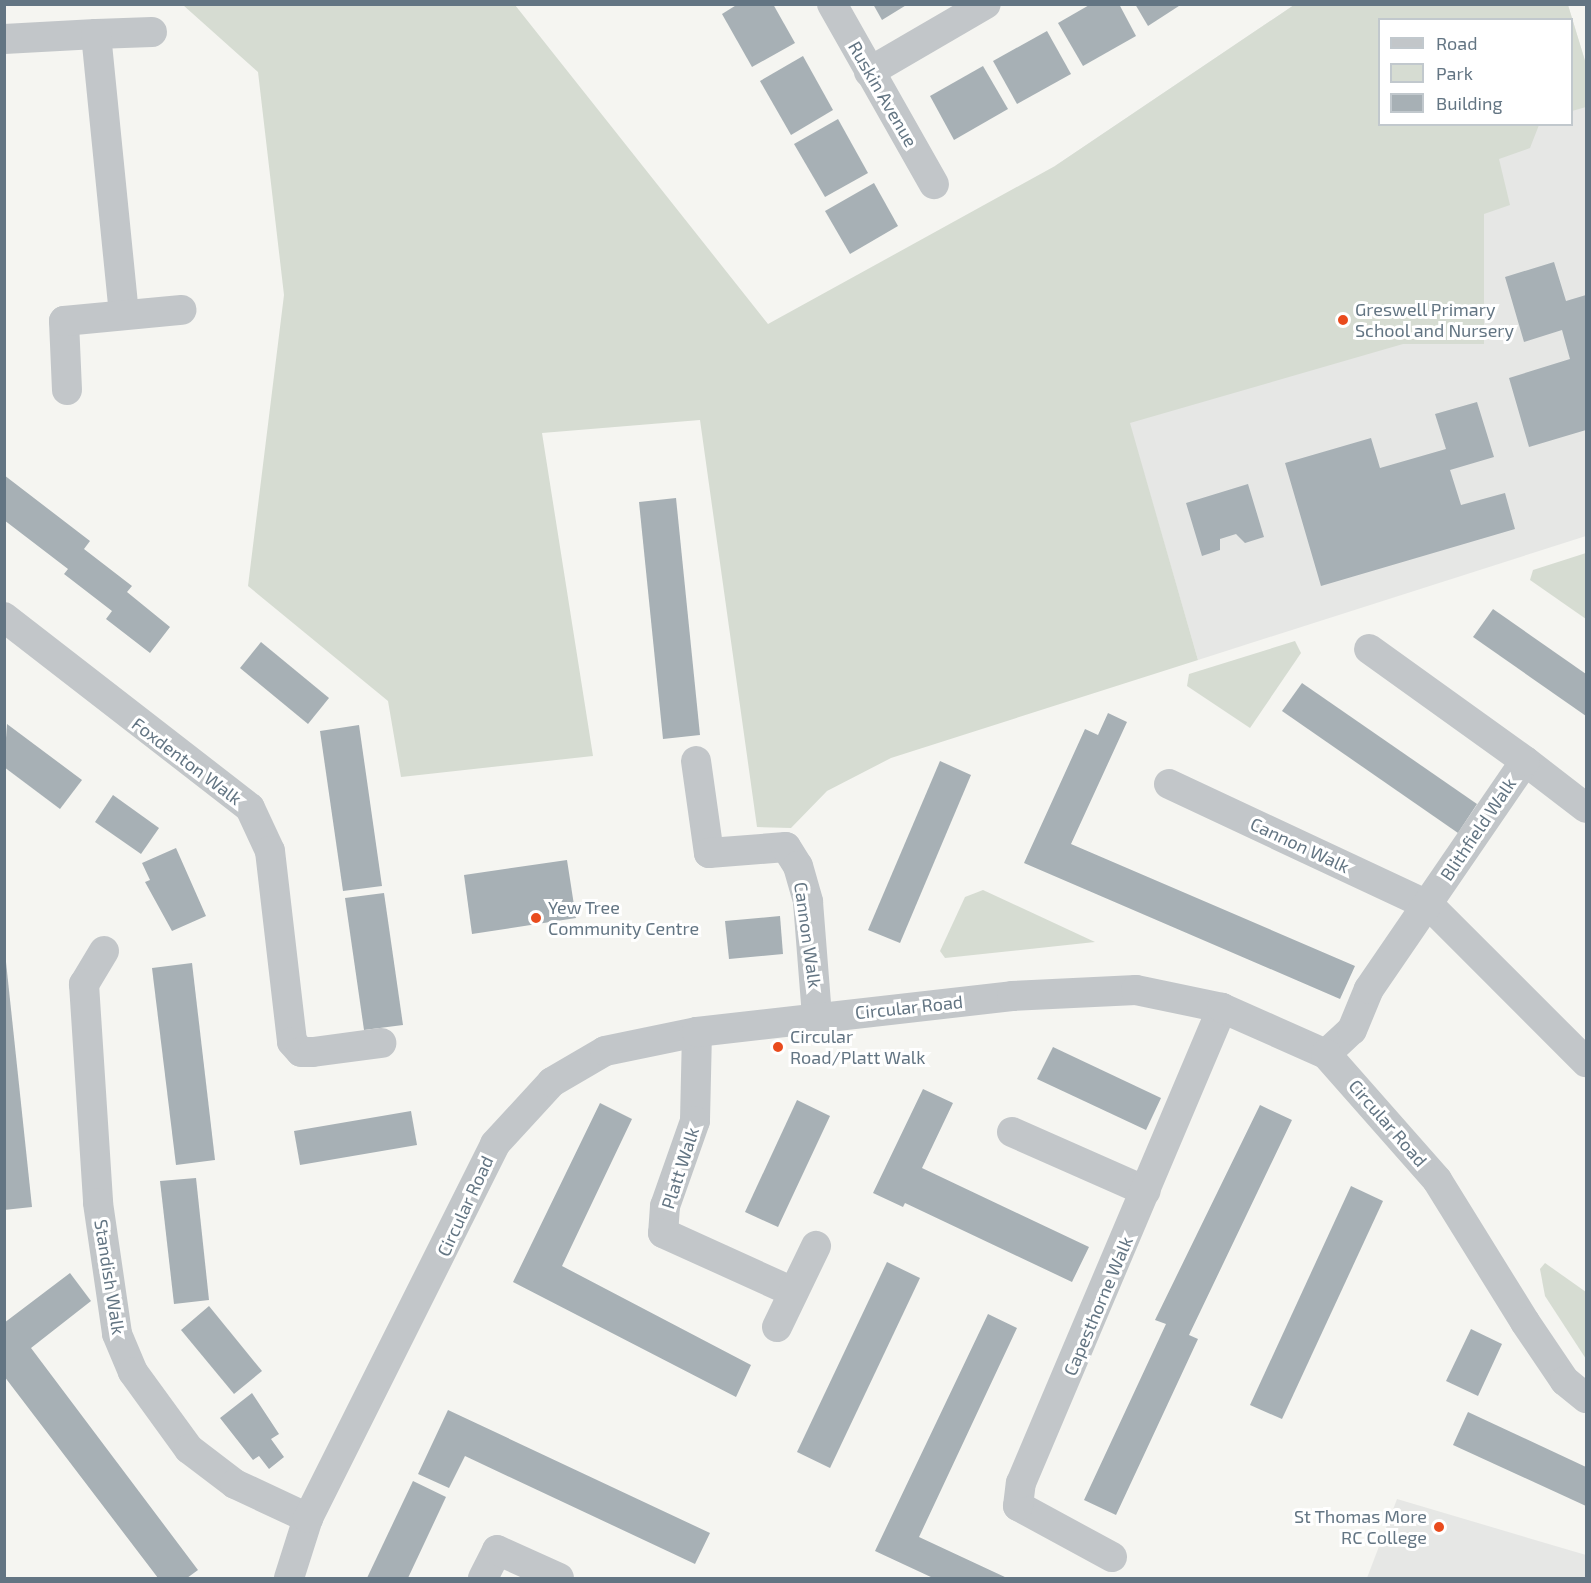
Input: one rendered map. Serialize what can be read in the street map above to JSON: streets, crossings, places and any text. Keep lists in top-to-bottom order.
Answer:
{
  "streets": {
    "street": [
      "Ruskin Avenue",
      "Foxdenton Walk",
      "Blithfield Walk",
      "Cannon Walk",
      "Circular Road",
      "Platt Walk",
      "Standish Walk",
      "Capesthorne Walk"
    ]
  },
  "crossings": [
    ["Blithfield Walk", "Cannon Walk"],
    ["Blithfield Walk", "Circular Road"],
    ["Cannon Walk", "Circular Road"],
    ["Circular Road", "Platt Walk"],
    ["Circular Road", "Standish Walk"],
    ["Circular Road", "Capesthorne Walk"]
  ],
  "places": [
    "Greswell Primary School and Nursery",
    "Yew Tree Community Centre",
    "Circular Road/Platt Walk",
    "St Thomas More RC College"
  ],
  "legend": ["Road", "Park", "Building"]
}
